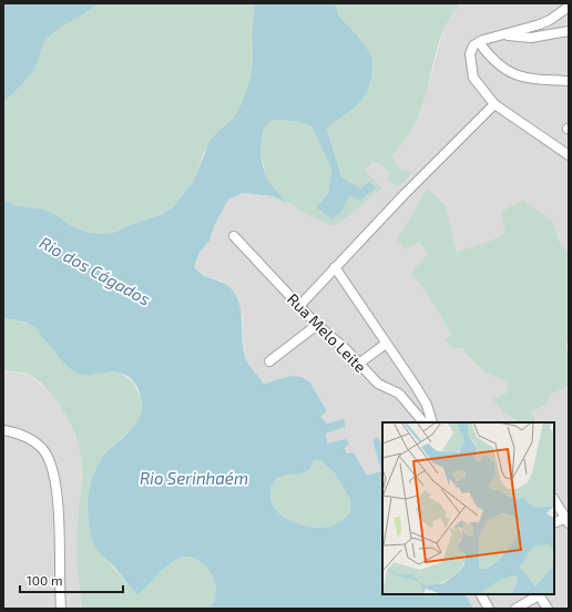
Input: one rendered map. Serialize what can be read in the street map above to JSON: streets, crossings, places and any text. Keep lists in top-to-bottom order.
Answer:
{
  "streets": {
    "street": ["Rua Melo Leite"]
  },
  "water": ["Rio dos Cágados", "Rio Serinhaém"],
  "scale_bar": "100 m"
}
